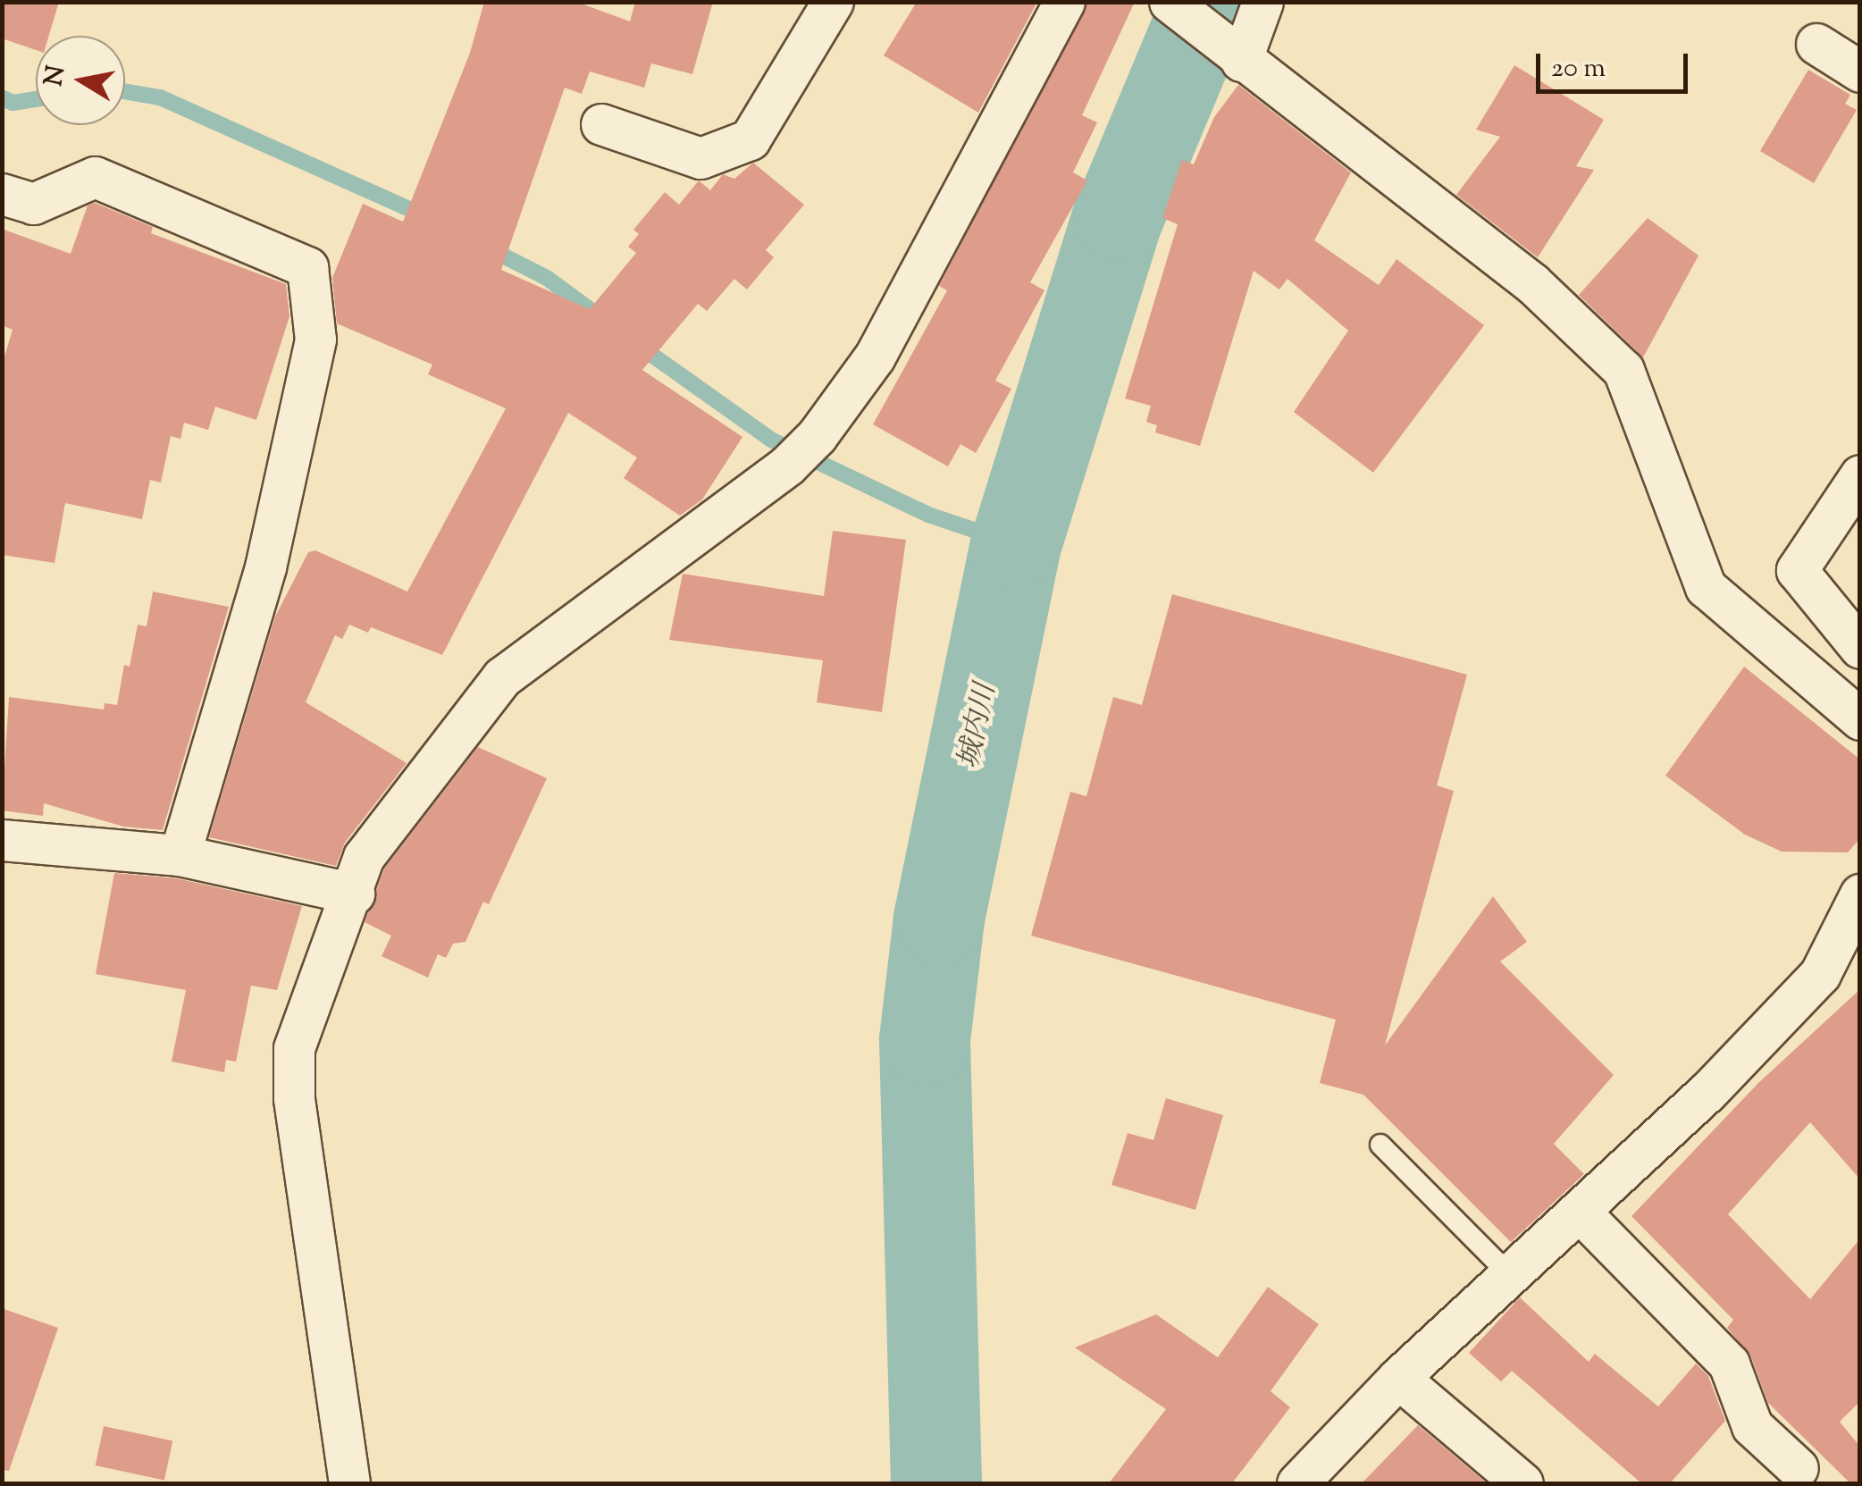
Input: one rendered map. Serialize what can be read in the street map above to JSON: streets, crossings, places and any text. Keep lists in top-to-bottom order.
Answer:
{
  "water": ["城内川"],
  "scale_bar": "20 m",
  "north": "left"
}
